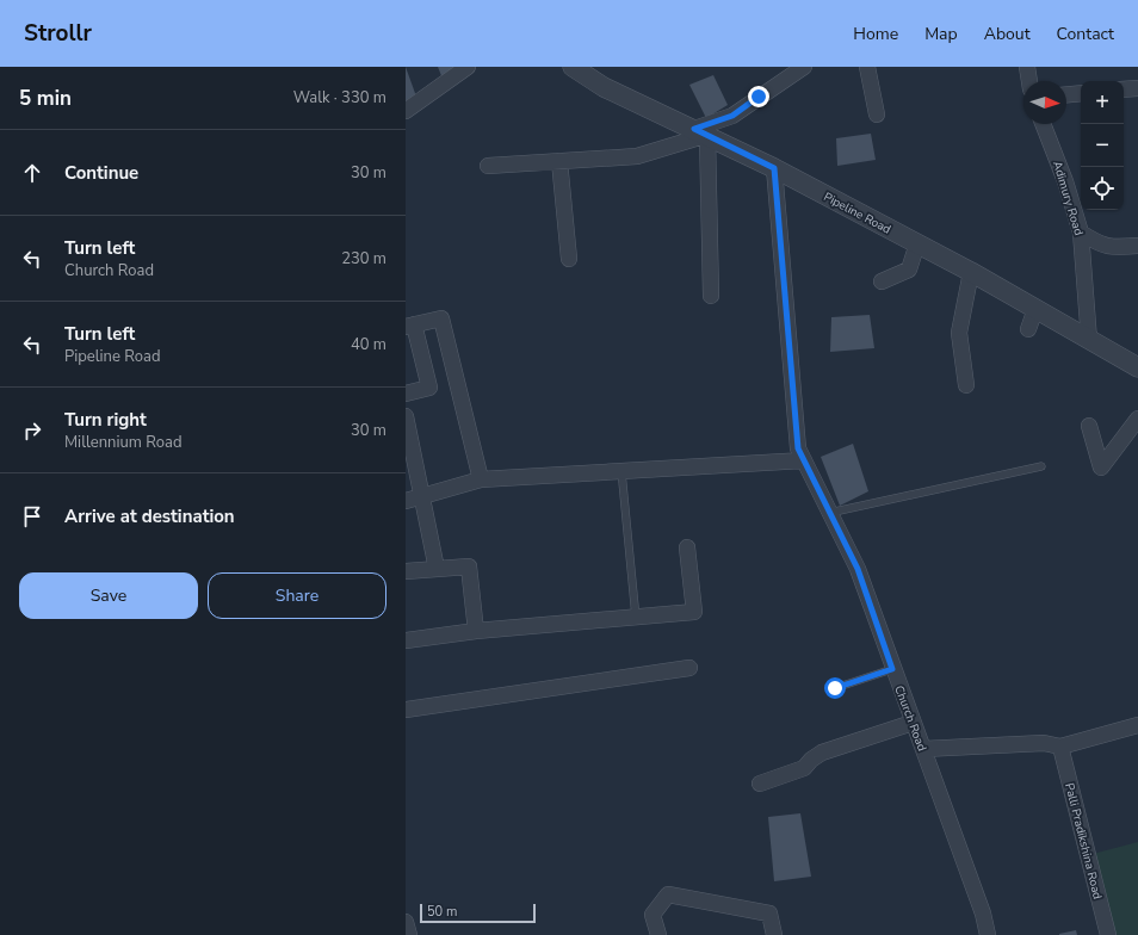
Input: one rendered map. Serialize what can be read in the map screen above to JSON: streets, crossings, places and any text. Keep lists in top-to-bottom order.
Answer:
{
  "streets": {
    "street": [
      "Adimury Road",
      "Pipeline Road",
      "Church Road",
      "Palli Pradikshina Road"
    ]
  },
  "crossings": [
    ["Adimury Road", "Pipeline Road"],
    ["Pipeline Road", "Church Road"]
  ],
  "scale_bar": "50 m",
  "north": "right",
  "page": {
    "header": "Strollr",
    "nav": [
      "Home",
      "Map",
      "About",
      "Contact"
    ],
    "heading": ["5 min", "Walk · 330 m"],
    "map_buttons": ["+", "−"],
    "list": [
      ["Continue", "30 m"],
      ["Turn left", "Church Road", "230 m"],
      ["Turn left", "Pipeline Road", "40 m"],
      ["Turn right", "Millennium Road", "30 m"],
      "Arrive at destination"
    ],
    "buttons": ["Save", "Share"],
    "scale": "50 m"
  }
}
